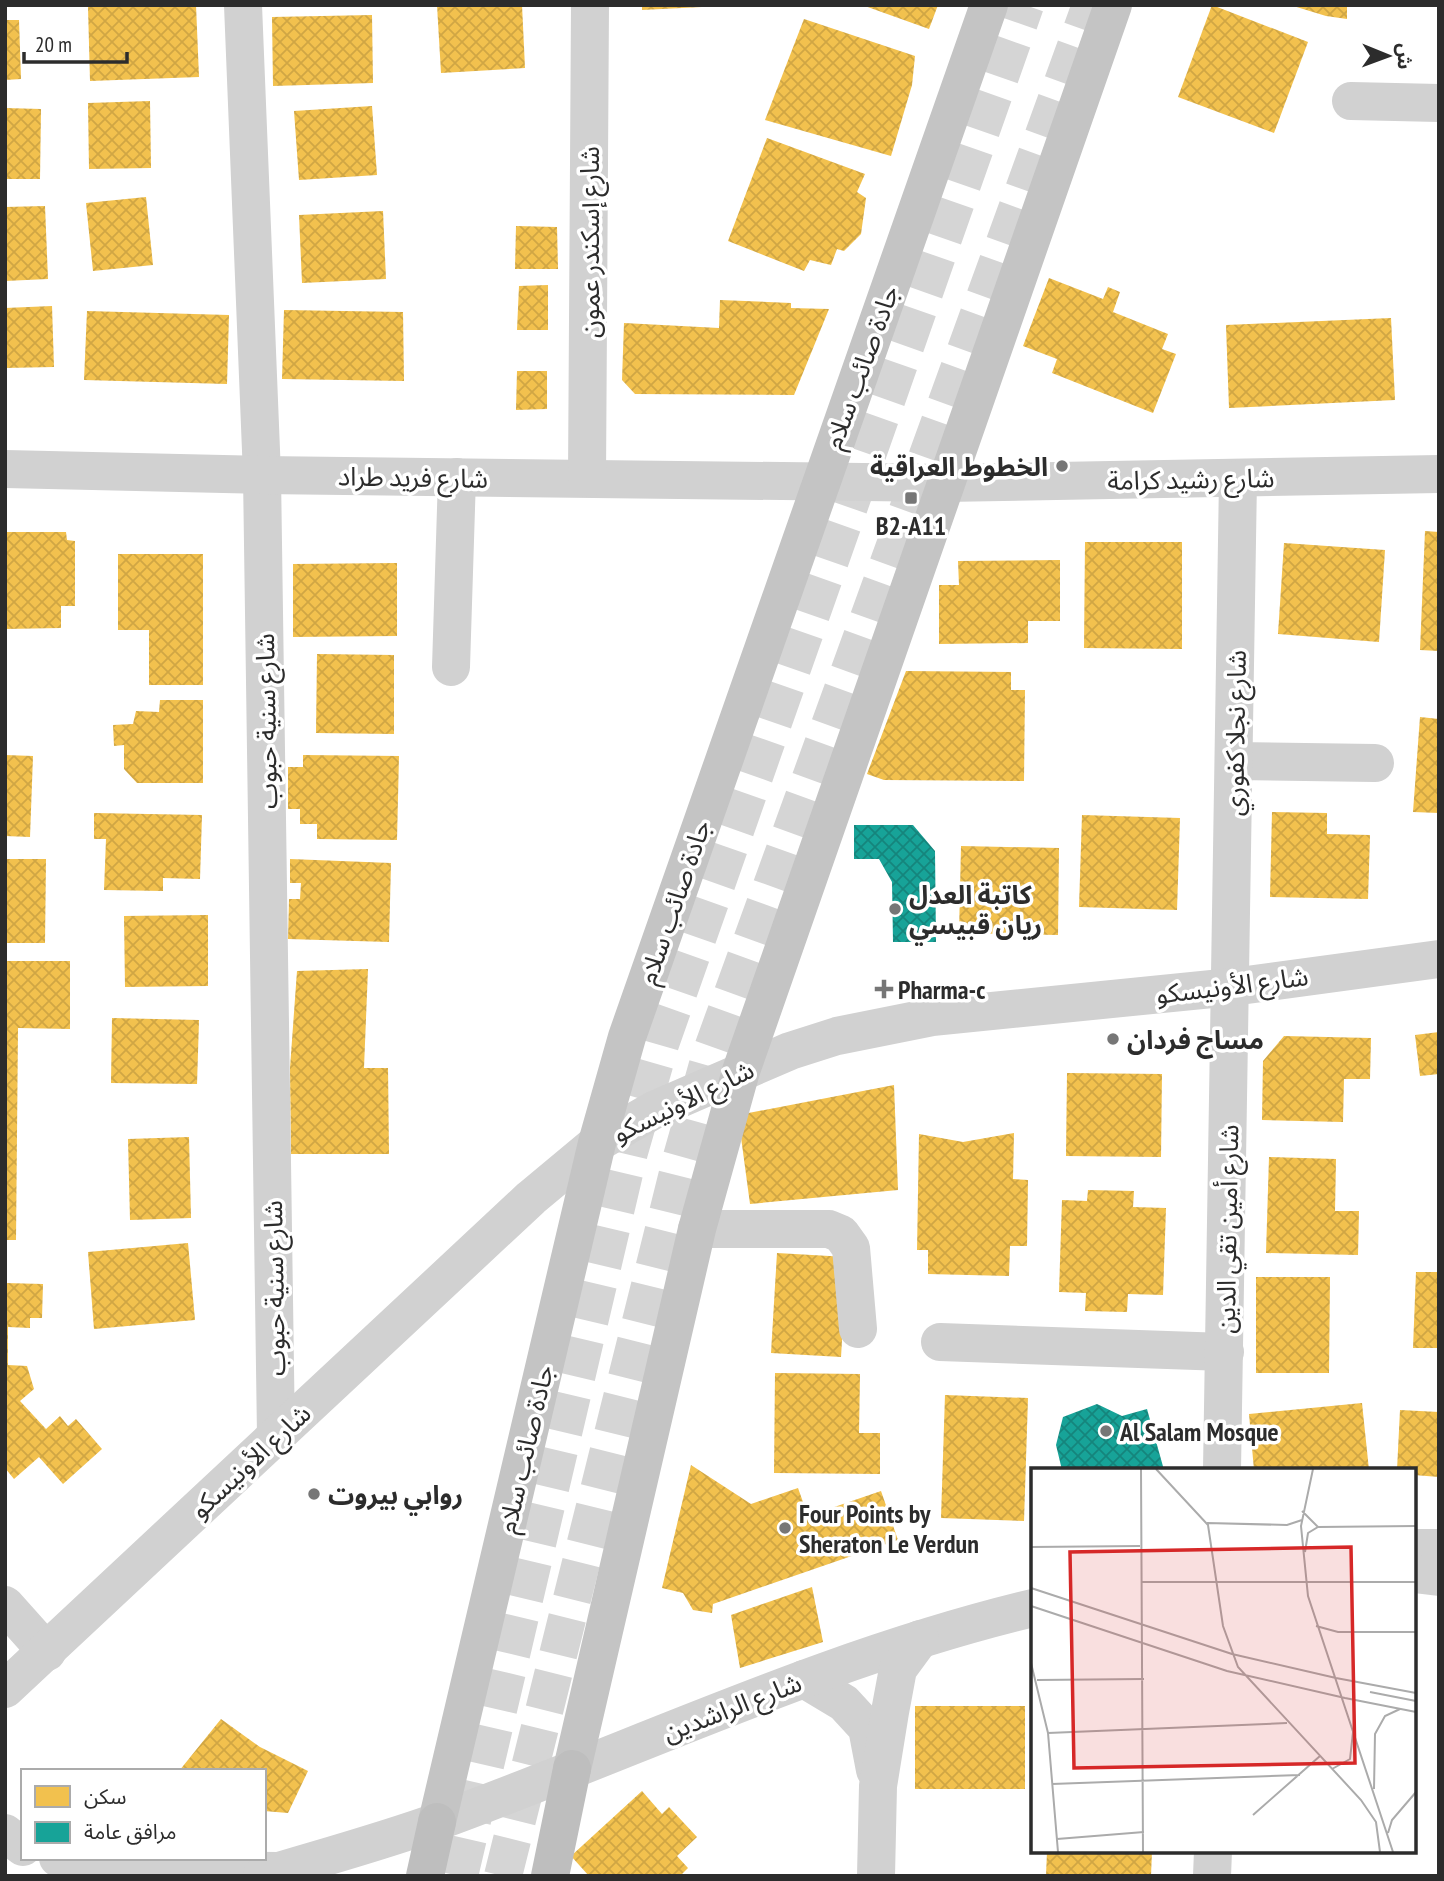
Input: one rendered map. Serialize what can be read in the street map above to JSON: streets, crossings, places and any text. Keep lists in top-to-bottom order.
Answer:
{
  "streets": {
    "main road": ["جادة صائب سلام"],
    "street": [
      "شارع إسكندر عمون",
      "شارع فريد طراد",
      "شارع رشيد كرامة",
      "شارع سنية حبوب",
      "شارع نجلا كفوري",
      "شارع الأونيسكو",
      "شارع أمين تقي الدين",
      "شارع الراشدين"
    ]
  },
  "crossings": [
    ["شارع إسكندر عمون", "شارع فريد طراد"],
    ["جادة صائب سلام", "شارع فريد طراد"],
    ["جادة صائب سلام", "شارع رشيد كرامة"],
    ["جادة صائب سلام", "شارع الأونيسكو"],
    ["جادة صائب سلام", "شارع الراشدين"],
    ["شارع فريد طراد", "شارع رشيد كرامة"],
    ["شارع فريد طراد", "شارع سنية حبوب"],
    ["شارع رشيد كرامة", "شارع نجلا كفوري"],
    ["شارع سنية حبوب", "شارع الأونيسكو"],
    ["شارع نجلا كفوري", "شارع الأونيسكو"],
    ["شارع نجلا كفوري", "شارع أمين تقي الدين"],
    ["شارع الأونيسكو", "شارع أمين تقي الدين"]
  ],
  "places": {
    "other": [
      "الخطوط العراقية",
      "كاتبة العدل ريان قبيسي",
      "مساج فردان",
      "Al Salam Mosque",
      "روابي بيروت",
      "Four Points by Sheraton Le Verdun"
    ],
    "transit": ["B2-A11"],
    "health": ["Pharma-c"]
  },
  "legend": ["سكن", "مرافق عامة"],
  "scale_bar": "20 m",
  "north": "right"
}
